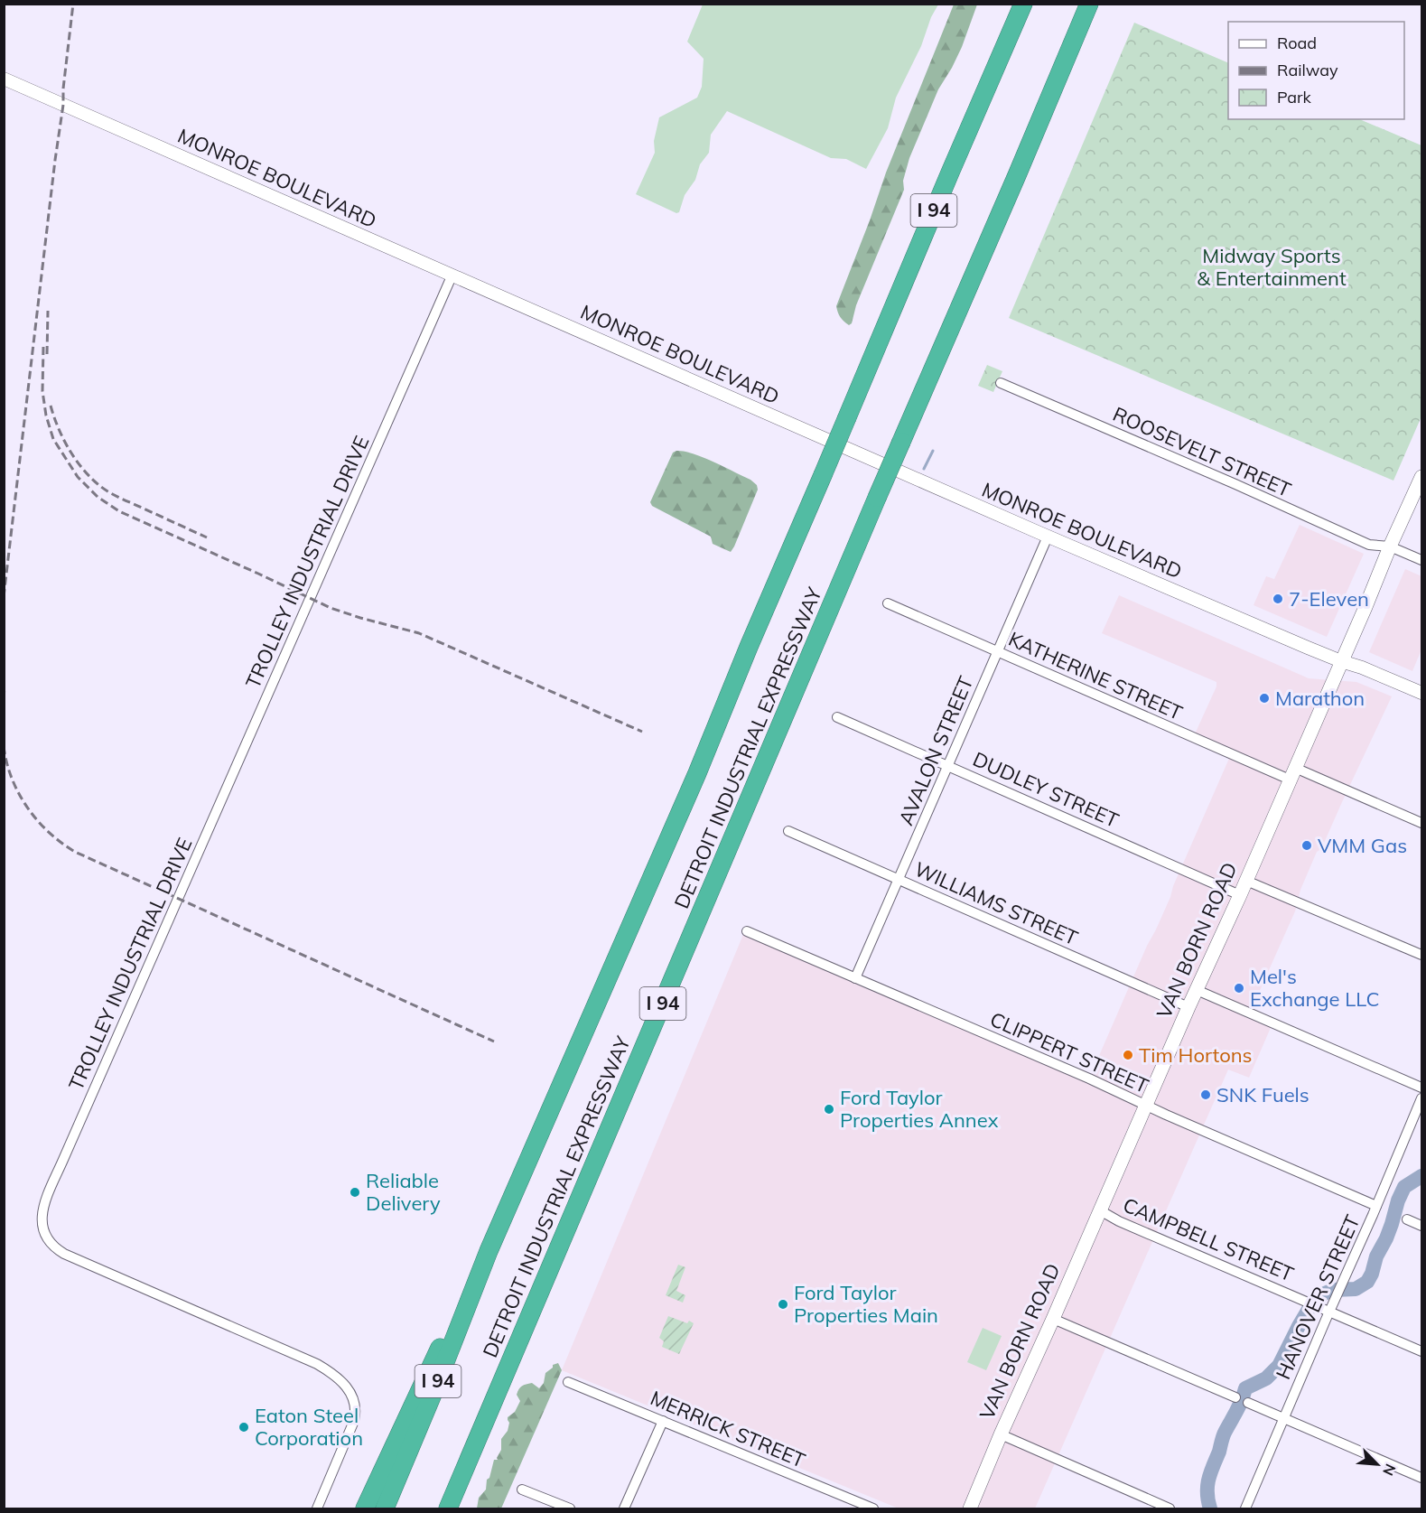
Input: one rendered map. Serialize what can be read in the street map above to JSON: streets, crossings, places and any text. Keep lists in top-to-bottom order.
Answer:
{
  "streets": {
    "highway": ["I 94", "DETROIT INDUSTRIAL EXPRESSWAY"],
    "main road": ["VAN BORN ROAD"],
    "street": [
      "MONROE BOULEVARD",
      "ROOSEVELT STREET",
      "TROLLEY INDUSTRIAL DRIVE",
      "KATHERINE STREET",
      "AVALON STREET",
      "DUDLEY STREET",
      "WILLIAMS STREET",
      "CLIPPERT STREET",
      "CAMPBELL STREET",
      "HANOVER STREET",
      "MERRICK STREET"
    ]
  },
  "crossings": [
    ["MONROE BOULEVARD", "TROLLEY INDUSTRIAL DRIVE"],
    ["MONROE BOULEVARD", "AVALON STREET"],
    ["MONROE BOULEVARD", "VAN BORN ROAD"],
    ["ROOSEVELT STREET", "VAN BORN ROAD"],
    ["KATHERINE STREET", "AVALON STREET"],
    ["KATHERINE STREET", "VAN BORN ROAD"],
    ["AVALON STREET", "DUDLEY STREET"],
    ["AVALON STREET", "WILLIAMS STREET"],
    ["AVALON STREET", "CLIPPERT STREET"],
    ["DUDLEY STREET", "VAN BORN ROAD"],
    ["WILLIAMS STREET", "VAN BORN ROAD"],
    ["VAN BORN ROAD", "CLIPPERT STREET"],
    ["VAN BORN ROAD", "CAMPBELL STREET"],
    ["CLIPPERT STREET", "HANOVER STREET"],
    ["CAMPBELL STREET", "HANOVER STREET"]
  ],
  "parks": ["Midway Sports & Entertainment"],
  "places": [
    "7-Eleven",
    "Marathon",
    "VMM Gas",
    "Mel's Exchange LLC",
    "Tim Hortons",
    "SNK Fuels",
    "Ford Taylor Properties Annex",
    "Reliable Delivery",
    "Ford Taylor Properties Main",
    "Eaton Steel Corporation"
  ],
  "legend": ["Road", "Railway", "Park"],
  "north": "bottom right"
}
